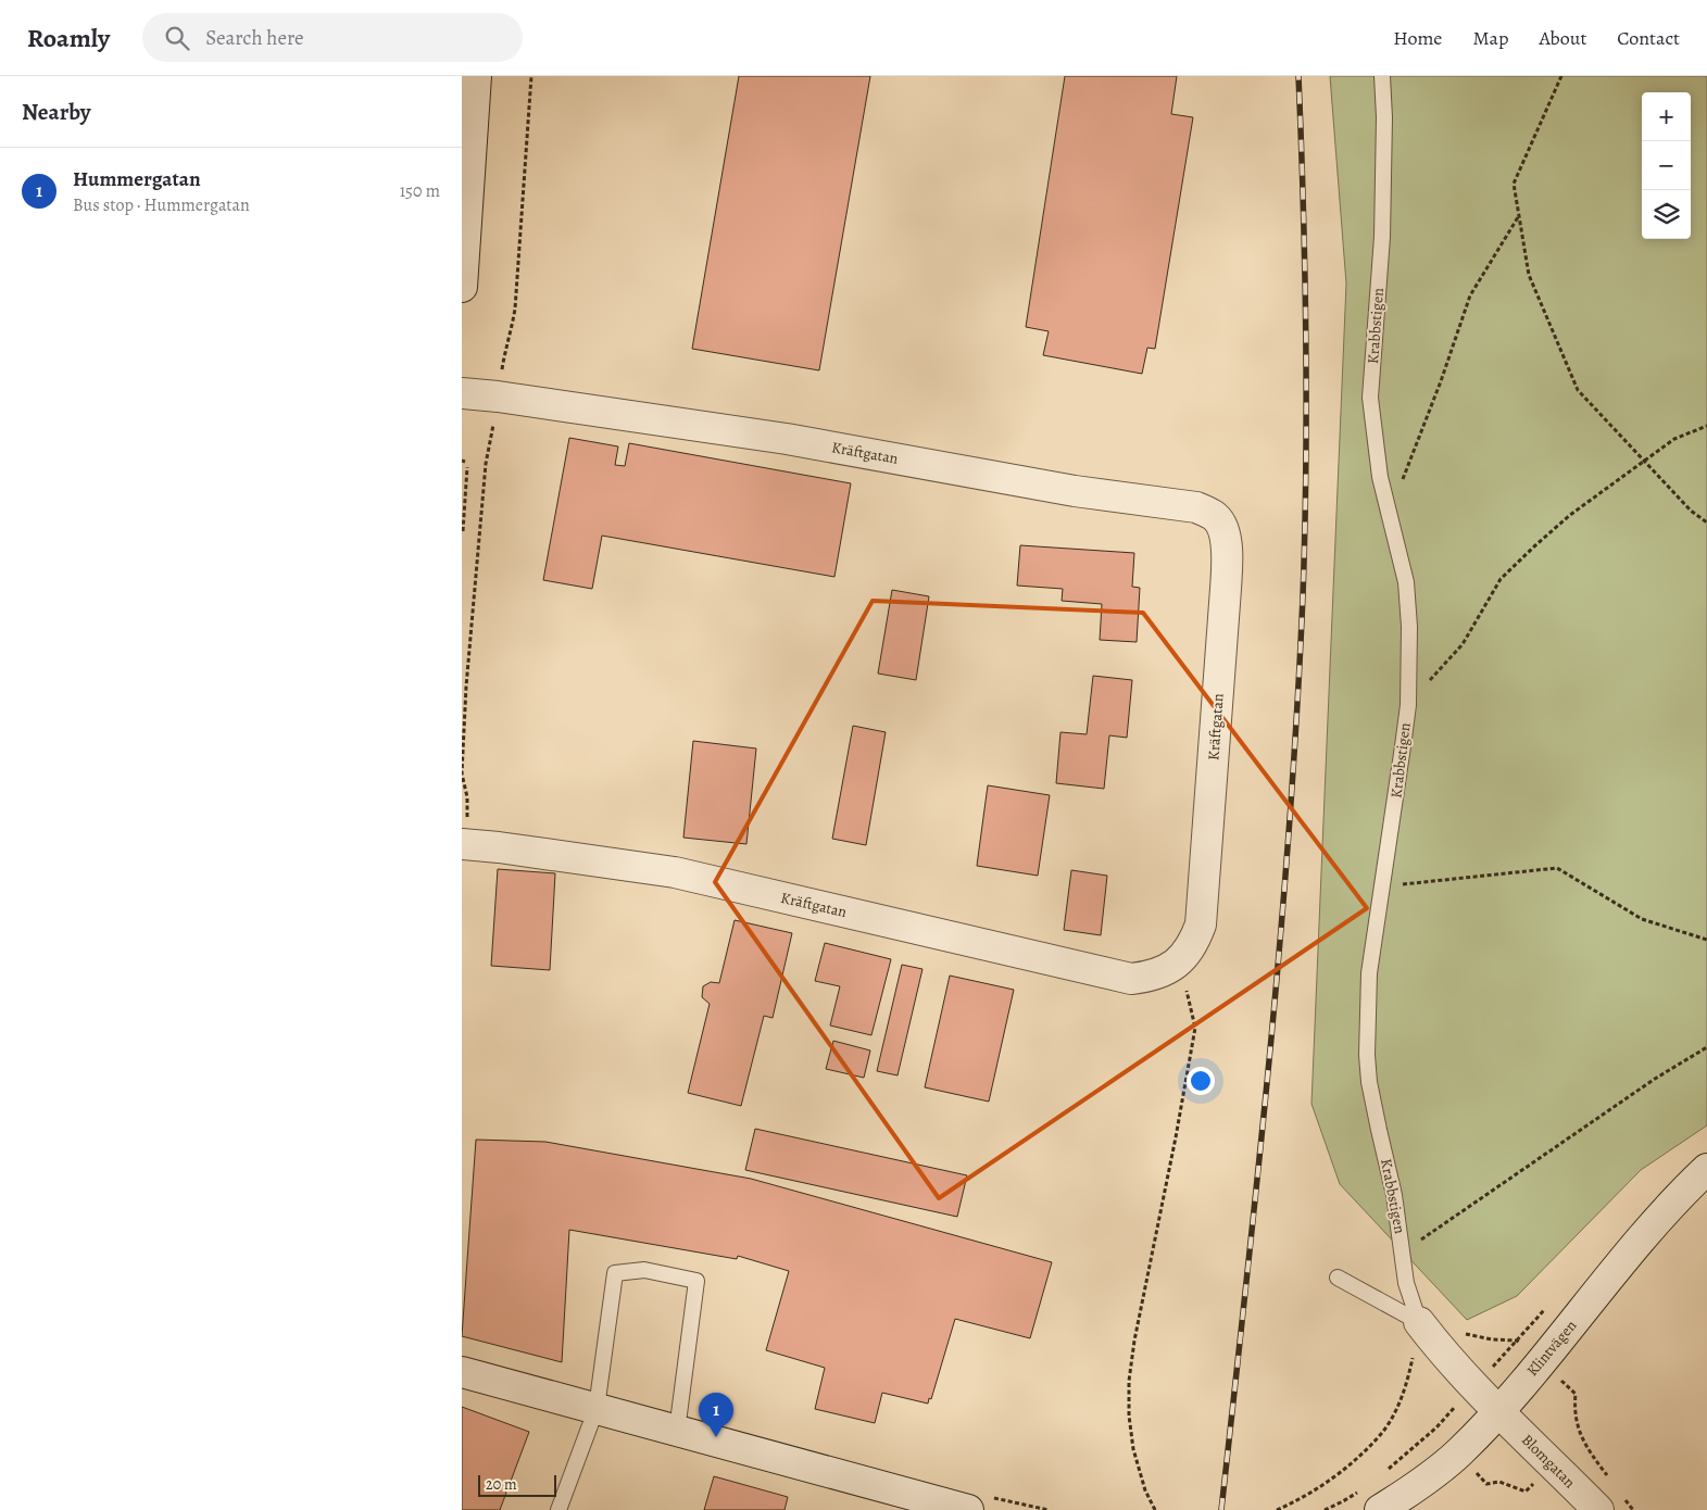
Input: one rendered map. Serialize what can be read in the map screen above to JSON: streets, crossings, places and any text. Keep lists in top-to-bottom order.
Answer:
{
  "streets": {
    "street": [
      "Krabbstigen",
      "Kräftgatan",
      "Klintvägen",
      "Blomgatan"
    ]
  },
  "crossings": [
    ["Krabbstigen", "Klintvägen"],
    ["Krabbstigen", "Blomgatan"],
    ["Klintvägen", "Blomgatan"]
  ],
  "scale_bar": "20 m",
  "page": {
    "header": "Roamly",
    "search": "Search here",
    "nav": [
      "Home",
      "Map",
      "About",
      "Contact"
    ],
    "heading": "Nearby",
    "map_buttons": ["+", "−"],
    "list": [
      {
        "mark": "1",
        "name": "Hummergatan",
        "note": "Bus stop · Hummergatan",
        "value": "150 m"
      }
    ],
    "pins": "1",
    "scale": "20 m"
  }
}
